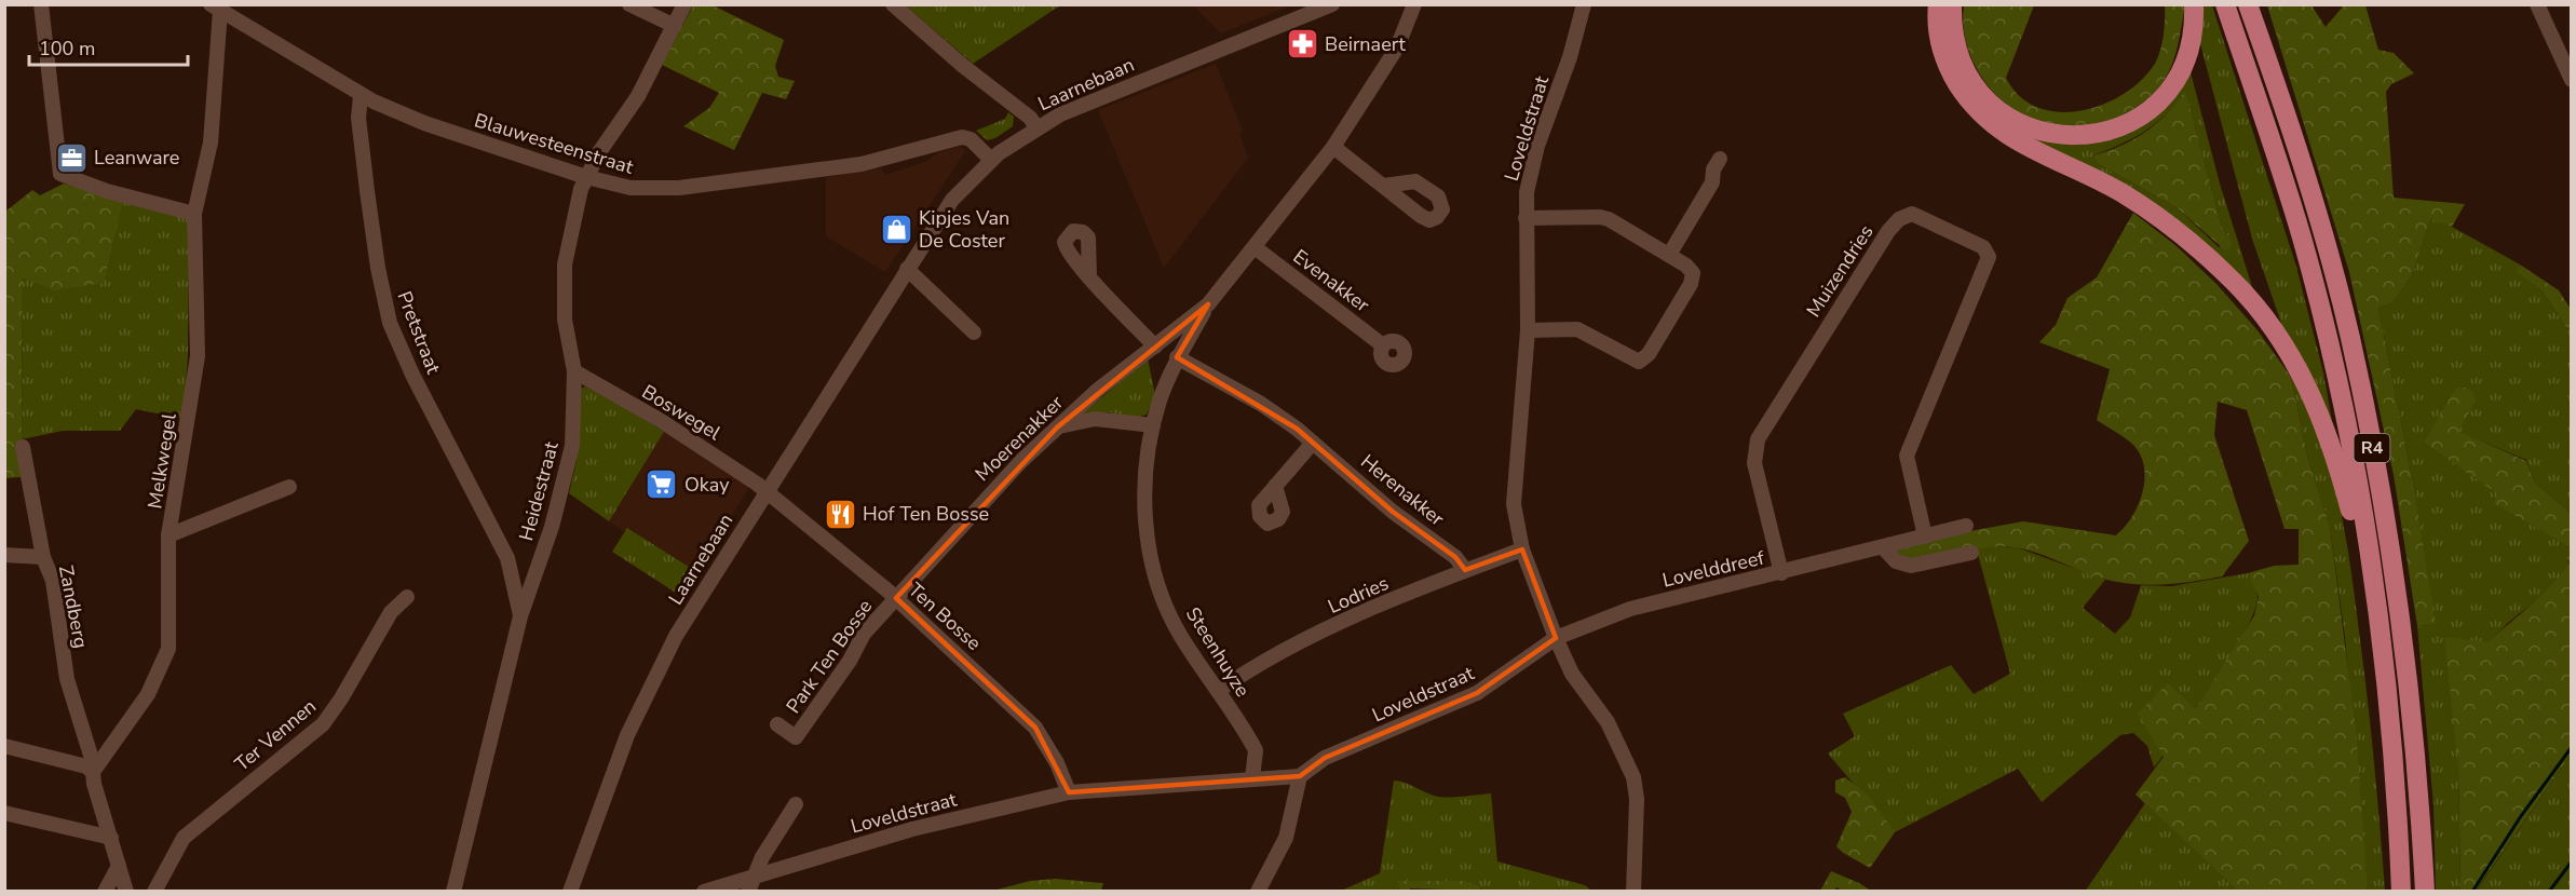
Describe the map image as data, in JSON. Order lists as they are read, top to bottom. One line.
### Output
{"streets":{"highway":["R4"],"street":["Laarnebaan","Loveldstraat","Blauwesteenstraat","Muizendries","Evenakker","Pretstraat","Boswegel","Moerenakker","Melkwegel","Herenakker","Heidestraat","Lovelddreef","Lodries","Zandberg","Ten Bosse","Steenhuyze","Park Ten Bosse","Ter Vennen"]},"crossings":[["Laarnebaan","Blauwesteenstraat"],["Laarnebaan","Boswegel"],["Laarnebaan","Ten Bosse"],["Loveldstraat","Lovelddreef"],["Loveldstraat","Lodries"],["Loveldstraat","Ten Bosse"],["Loveldstraat","Steenhuyze"],["Blauwesteenstraat","Pretstraat"],["Blauwesteenstraat","Melkwegel"],["Blauwesteenstraat","Heidestraat"],["Muizendries","Lovelddreef"],["Evenakker","Moerenakker"],["Pretstraat","Heidestraat"],["Boswegel","Heidestraat"],["Boswegel","Ten Bosse"],["Moerenakker","Ten Bosse"],["Moerenakker","Steenhuyze"],["Moerenakker","Park Ten Bosse"],["Melkwegel","Zandberg"],["Herenakker","Lodries"],["Herenakker","Steenhuyze"],["Lodries","Steenhuyze"],["Ten Bosse","Park Ten Bosse"]],"places":{"pharmacy":["Beirnaert"],"office":["Leanware"],"shop":["Kipjes Van De Coster"],"supermarket":["Okay"],"restaurant":["Hof Ten Bosse"]},"scale_bar":"100 m"}
